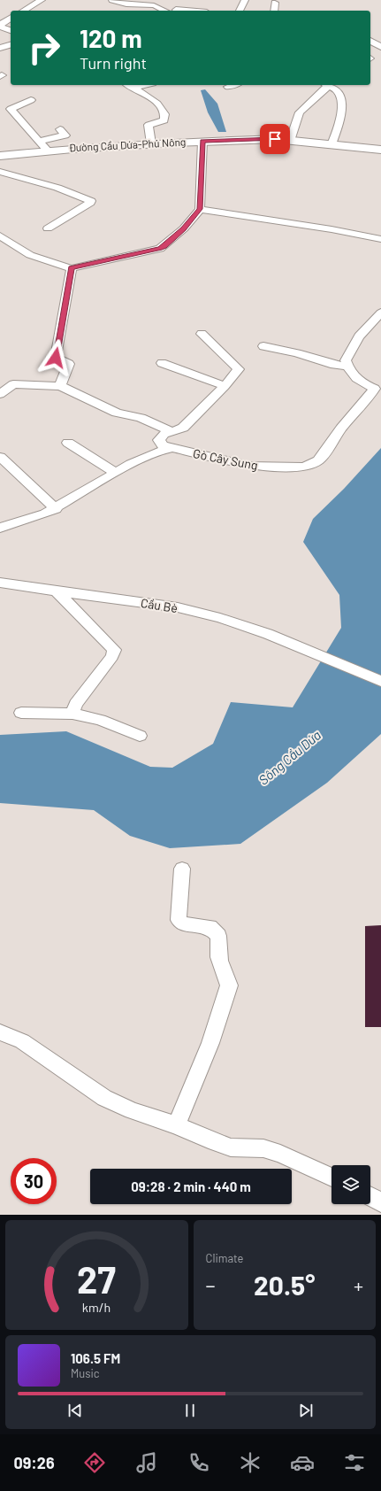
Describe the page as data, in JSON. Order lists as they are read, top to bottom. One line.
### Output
{"streets":{"street":["Đường Cầu Dứa-Phú Nông","Gò Cây Sung","Cầu Bè"]},"water":["Sông Cầu Dứa"],"page":{"turn":["120 m","Turn right"],"limit":"30","trip":"09:28 · 2 min · 440 m","tile":"Climate","heat":["−","20.5°","+"],"song":["106.5 FM","Music"],"tabs":"09:26","gauge":["27","km/h"]}}
